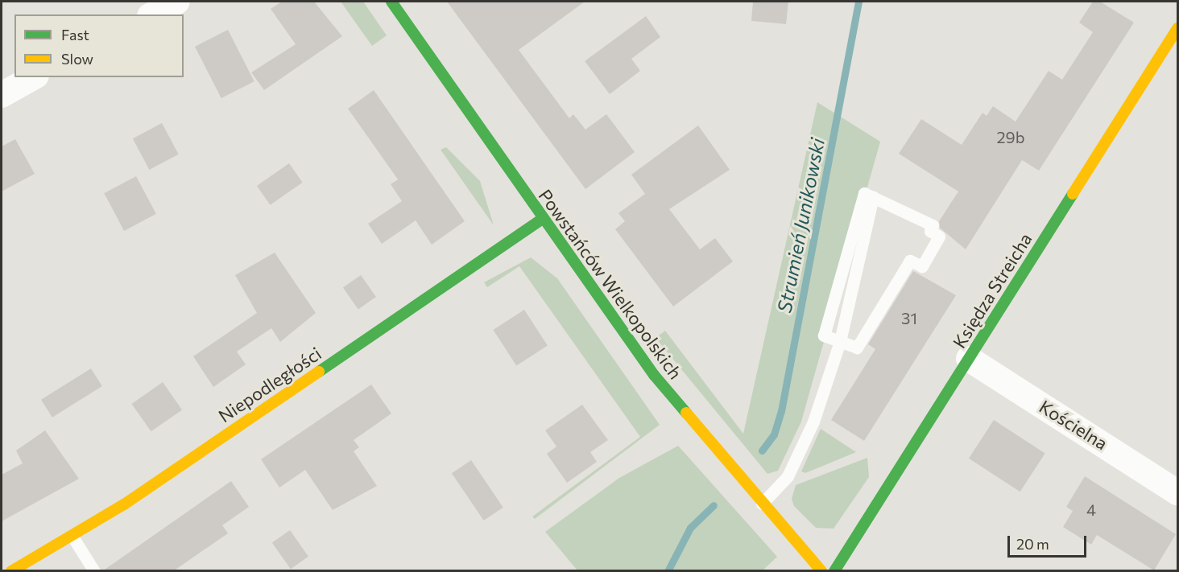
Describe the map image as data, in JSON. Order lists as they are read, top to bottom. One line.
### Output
{"streets":{"street":["Powstańców Wielkopolskich","Księdza Streicha","Niepodległości","Kościelna"]},"crossings":[["Powstańców Wielkopolskich","Niepodległości"],["Księdza Streicha","Kościelna"]],"water":["Strumień Junikowski"],"house_numbers":["29b","31","4"],"legend":["Fast","Slow"],"scale_bar":"20 m"}
